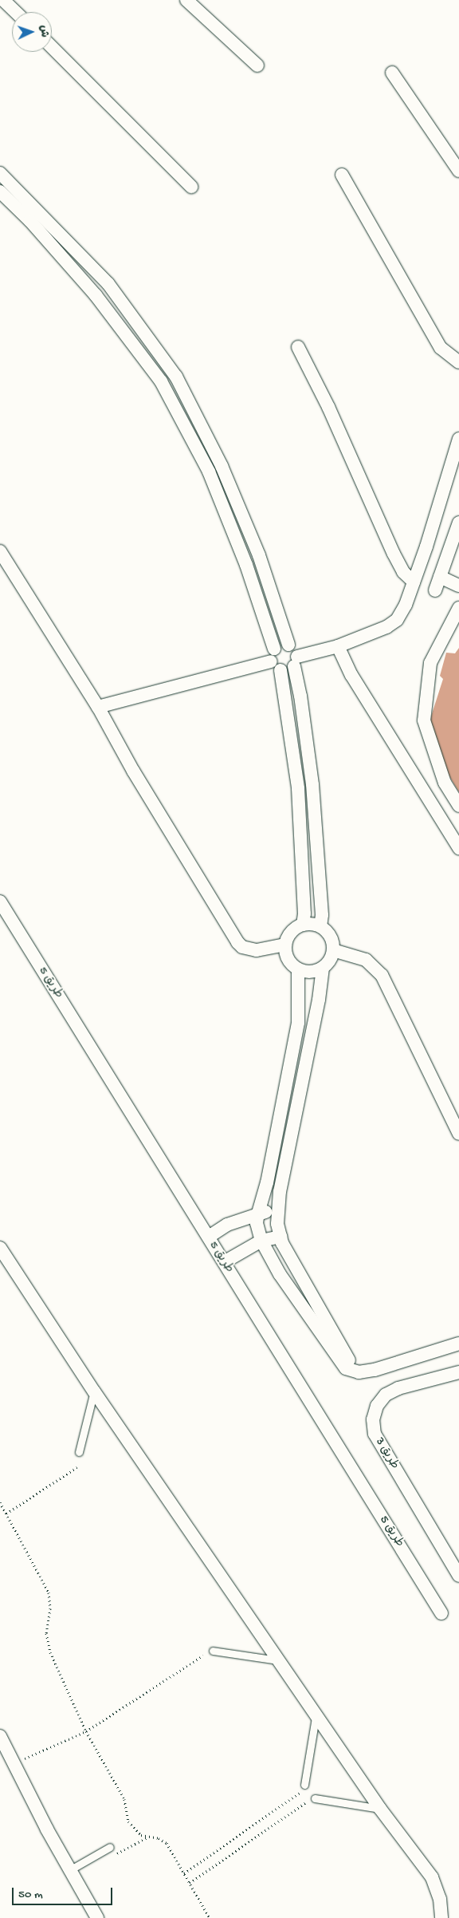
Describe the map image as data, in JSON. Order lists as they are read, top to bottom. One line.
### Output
{"streets":{"street":["طريق 5","طريق 3"]},"scale_bar":"50 m","north":"right"}
